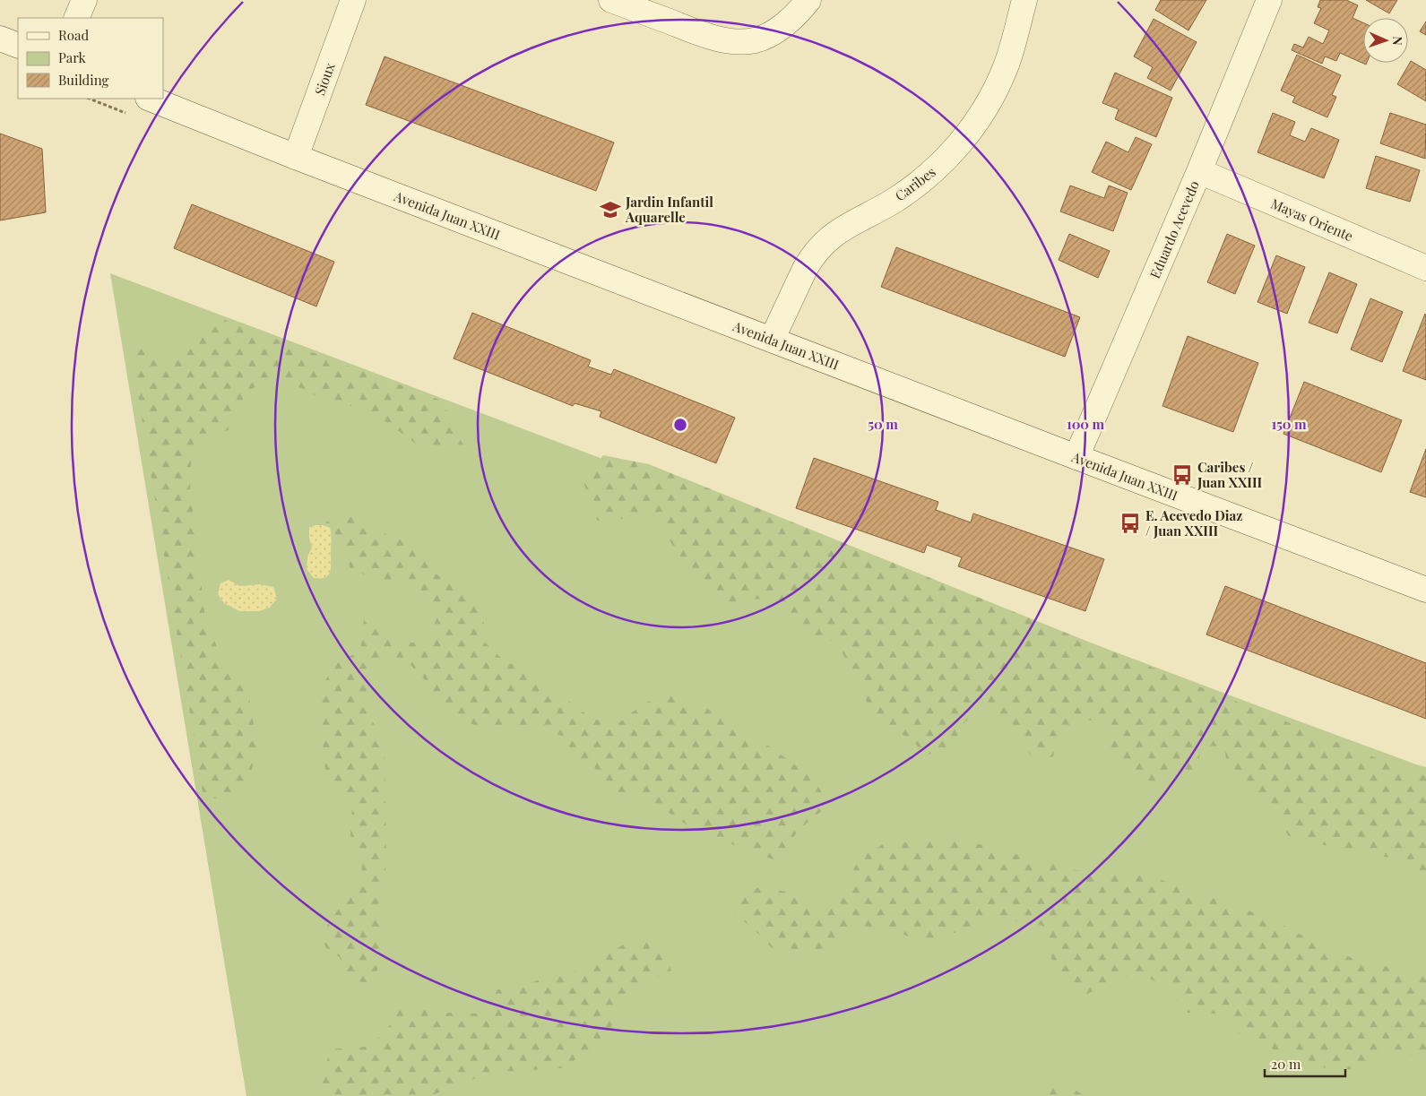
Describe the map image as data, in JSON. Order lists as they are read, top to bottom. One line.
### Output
{"streets":{"street":["Sioux","Caribes","Avenida Juan XXIII","Mayas Oriente","Eduardo Acevedo"]},"crossings":[["Sioux","Avenida Juan XXIII"],["Caribes","Avenida Juan XXIII"],["Avenida Juan XXIII","Eduardo Acevedo"],["Mayas Oriente","Eduardo Acevedo"]],"places":{"school or university":["Jardin Infantil Aquarelle"],"bus stop":["Caribes / Juan XXIII","E. Acevedo Diaz / Juan XXIII"]},"legend":["Road","Park","Building"],"scale_bar":"20 m","north":"right","rings":["50 m","100 m","150 m"]}
